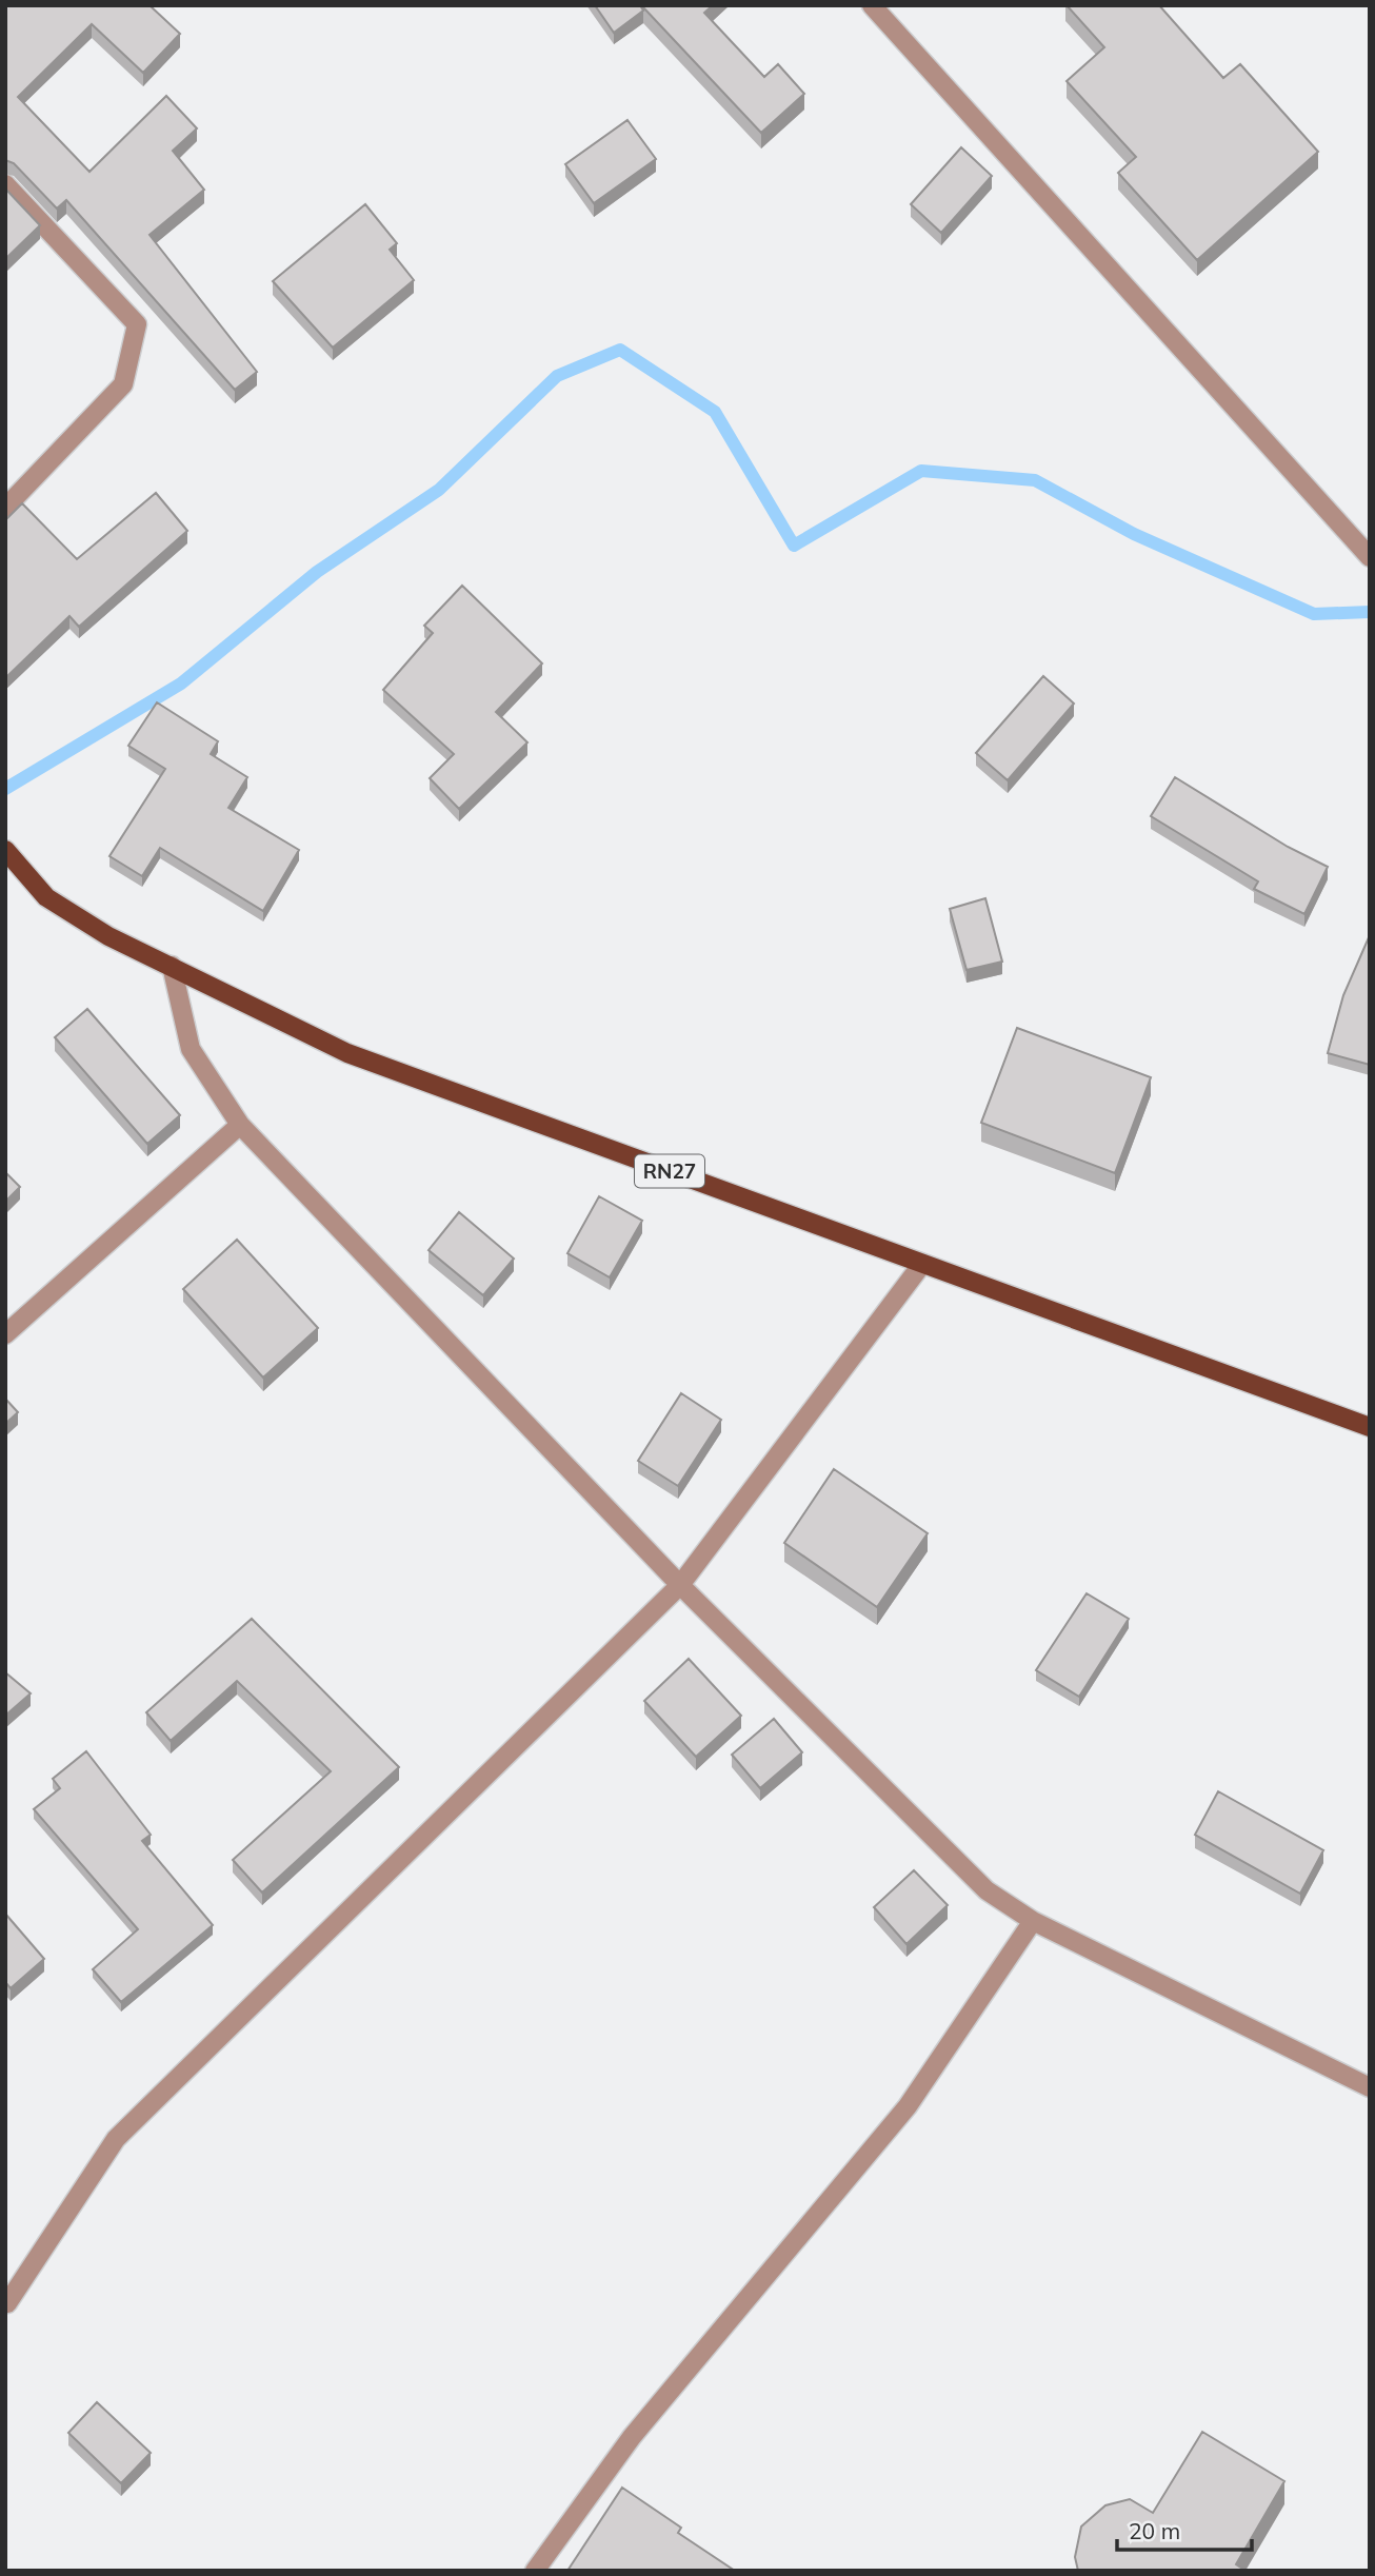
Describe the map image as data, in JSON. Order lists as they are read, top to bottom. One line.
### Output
{"streets":{"main road":["RN27"]},"scale_bar":"20 m"}
